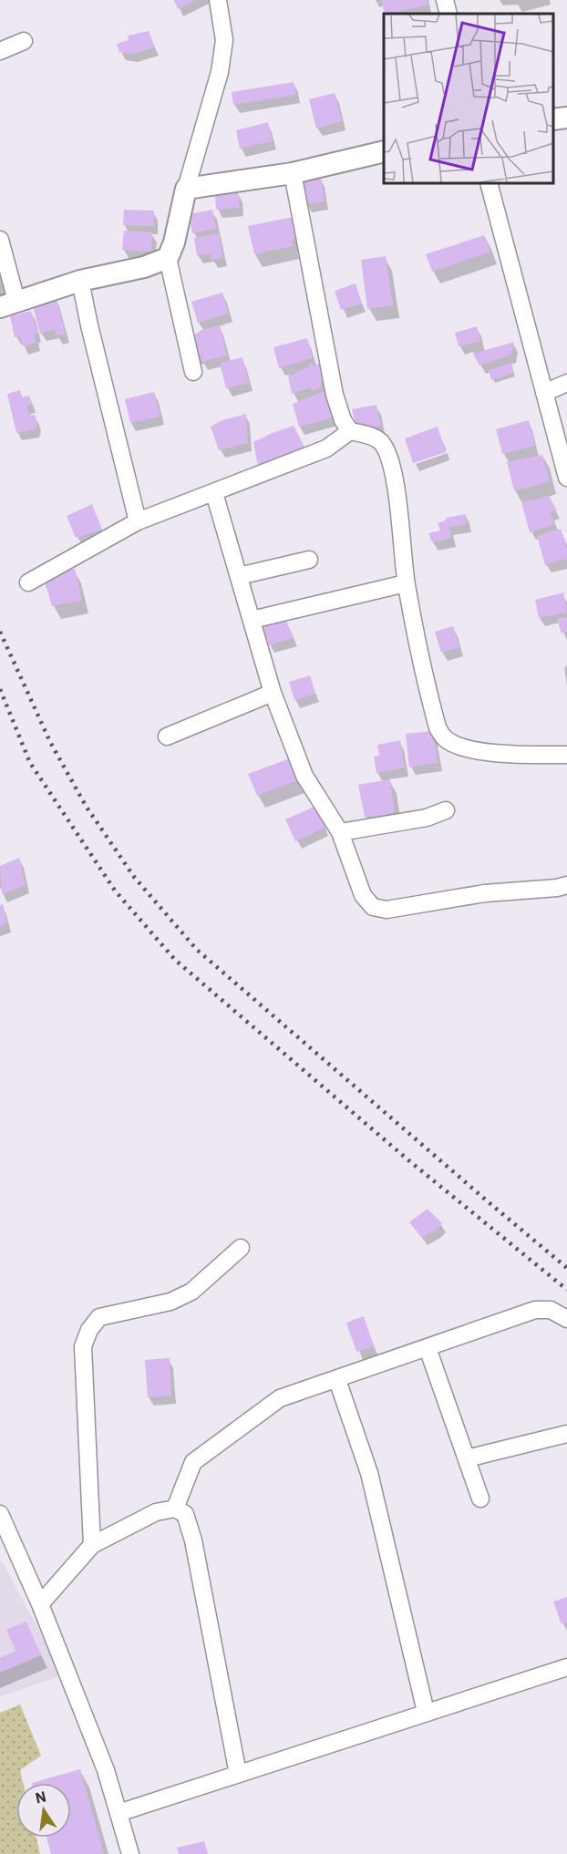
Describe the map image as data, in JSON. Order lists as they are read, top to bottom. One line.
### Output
{"north":"top"}
